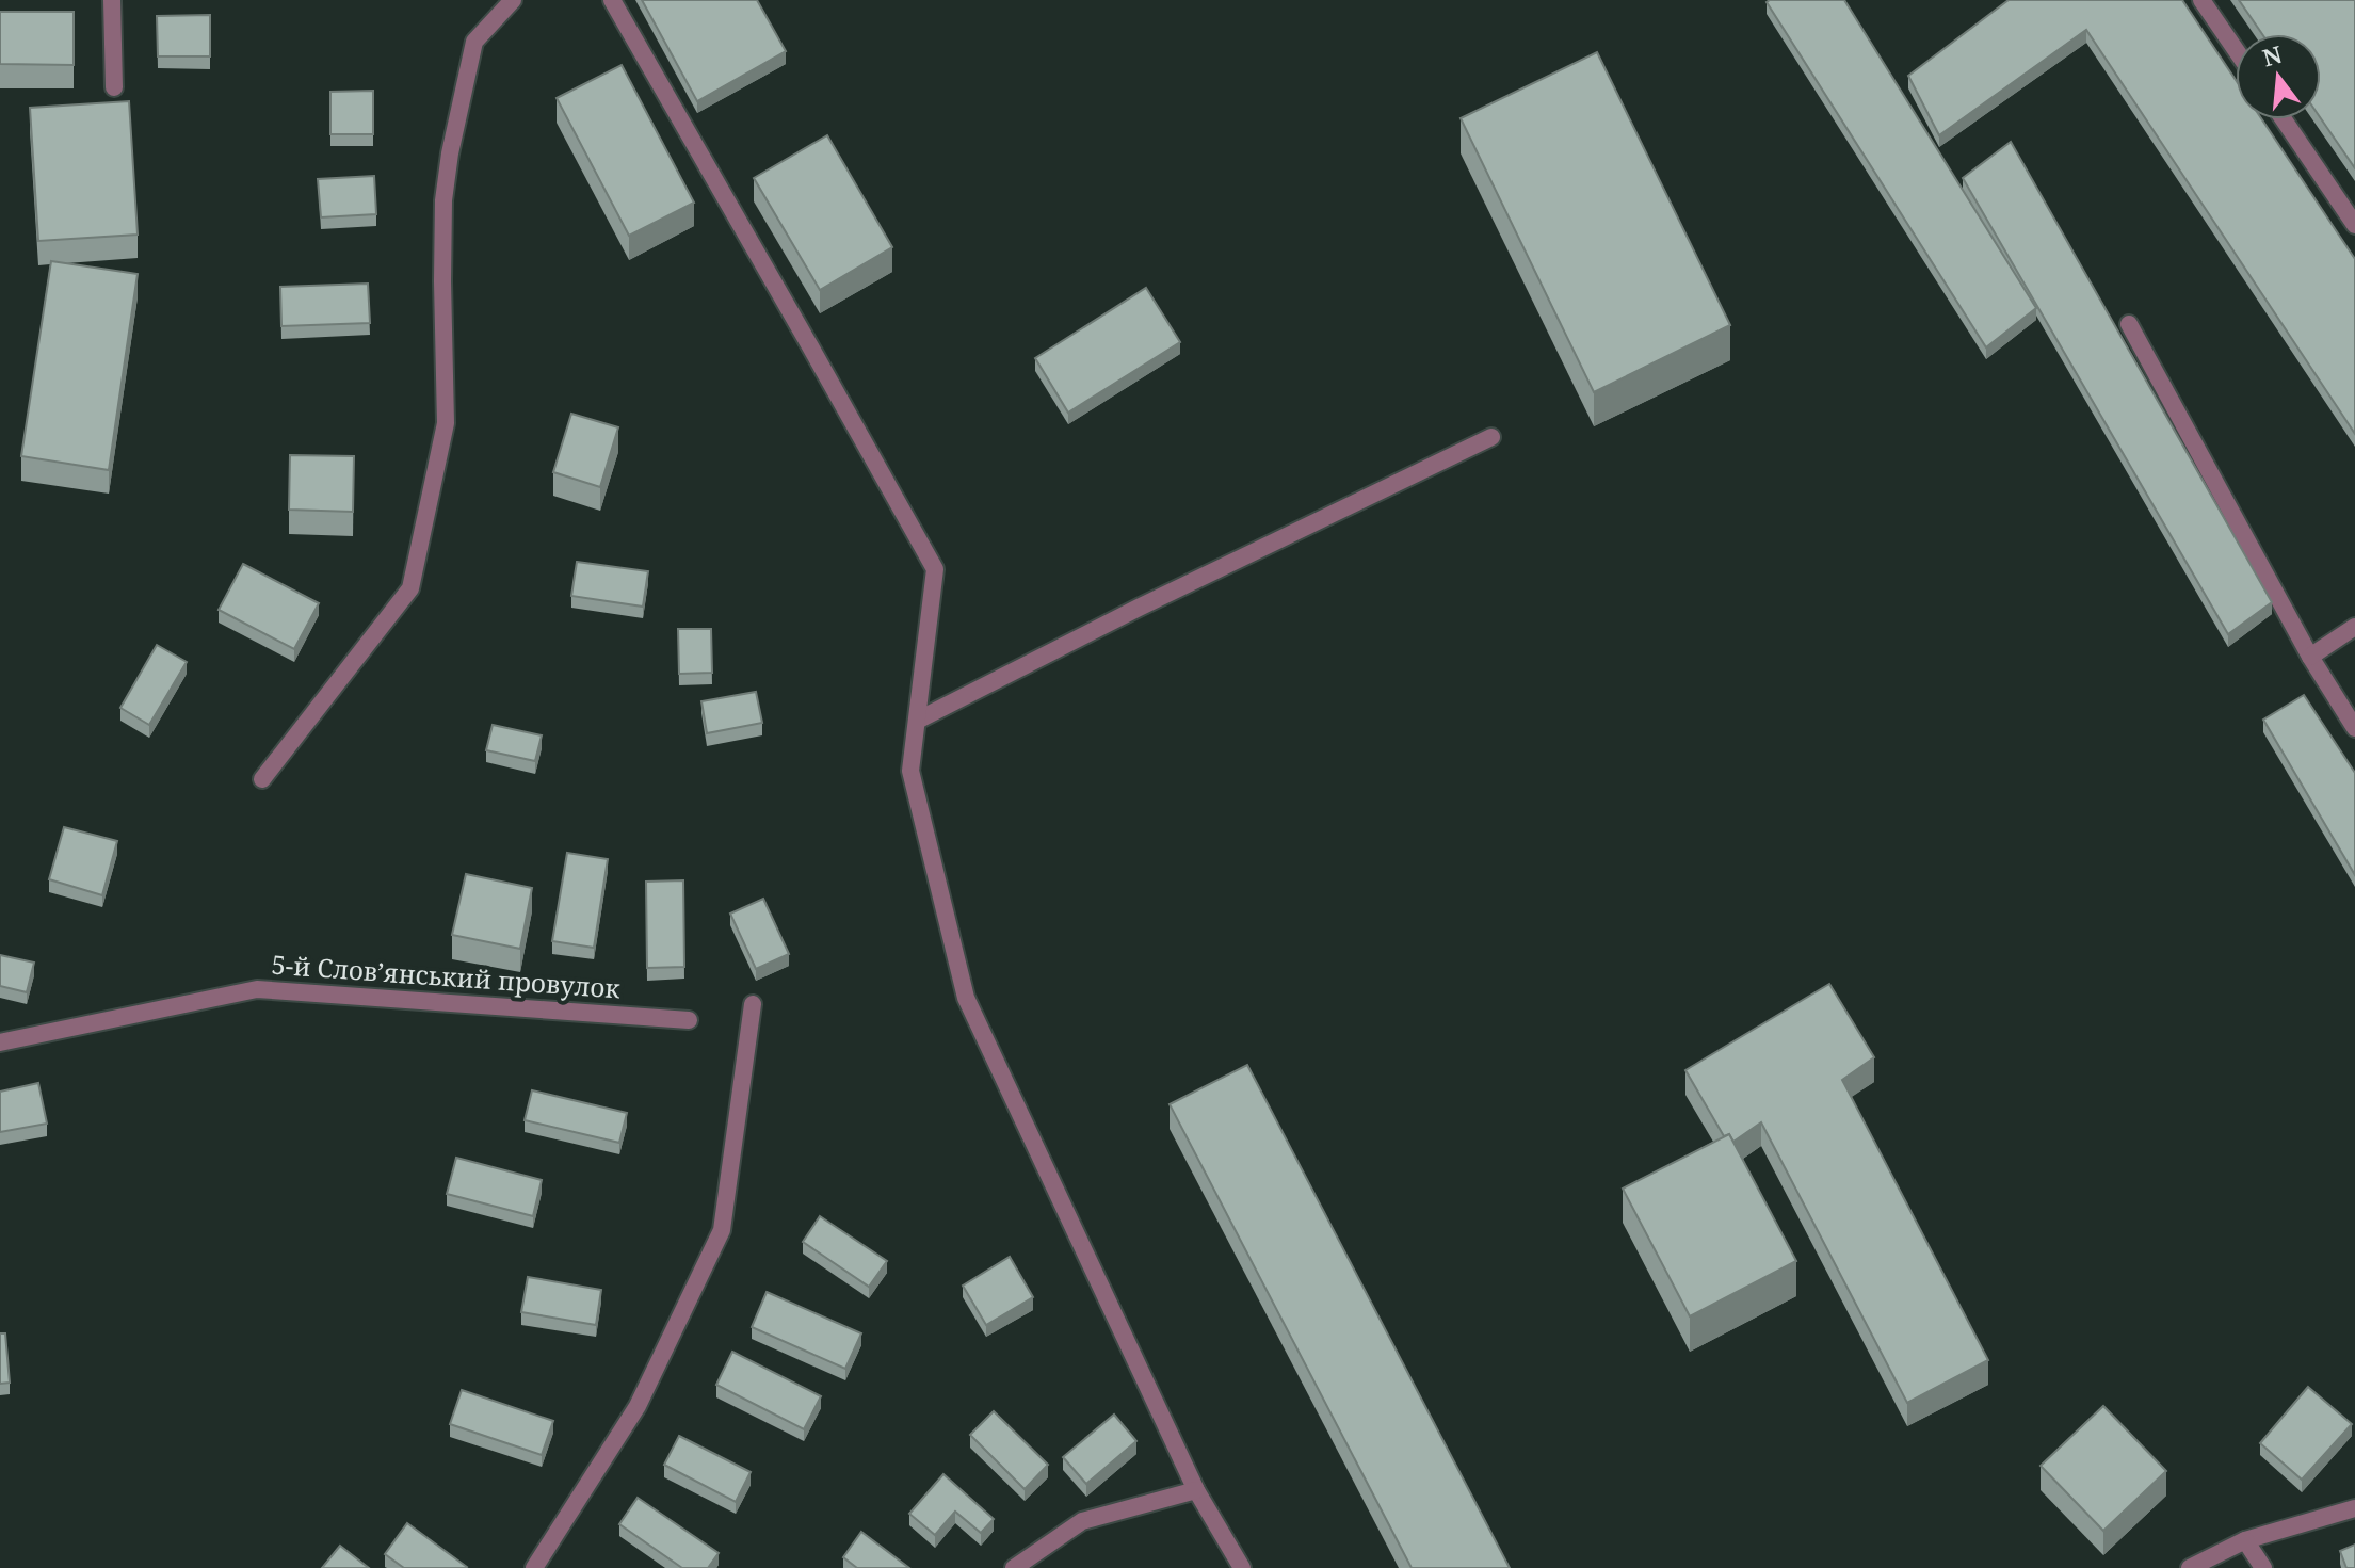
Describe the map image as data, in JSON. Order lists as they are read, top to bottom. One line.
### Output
{"streets":{"street":["5-й Слов’янський провулок"]},"north":"top"}
